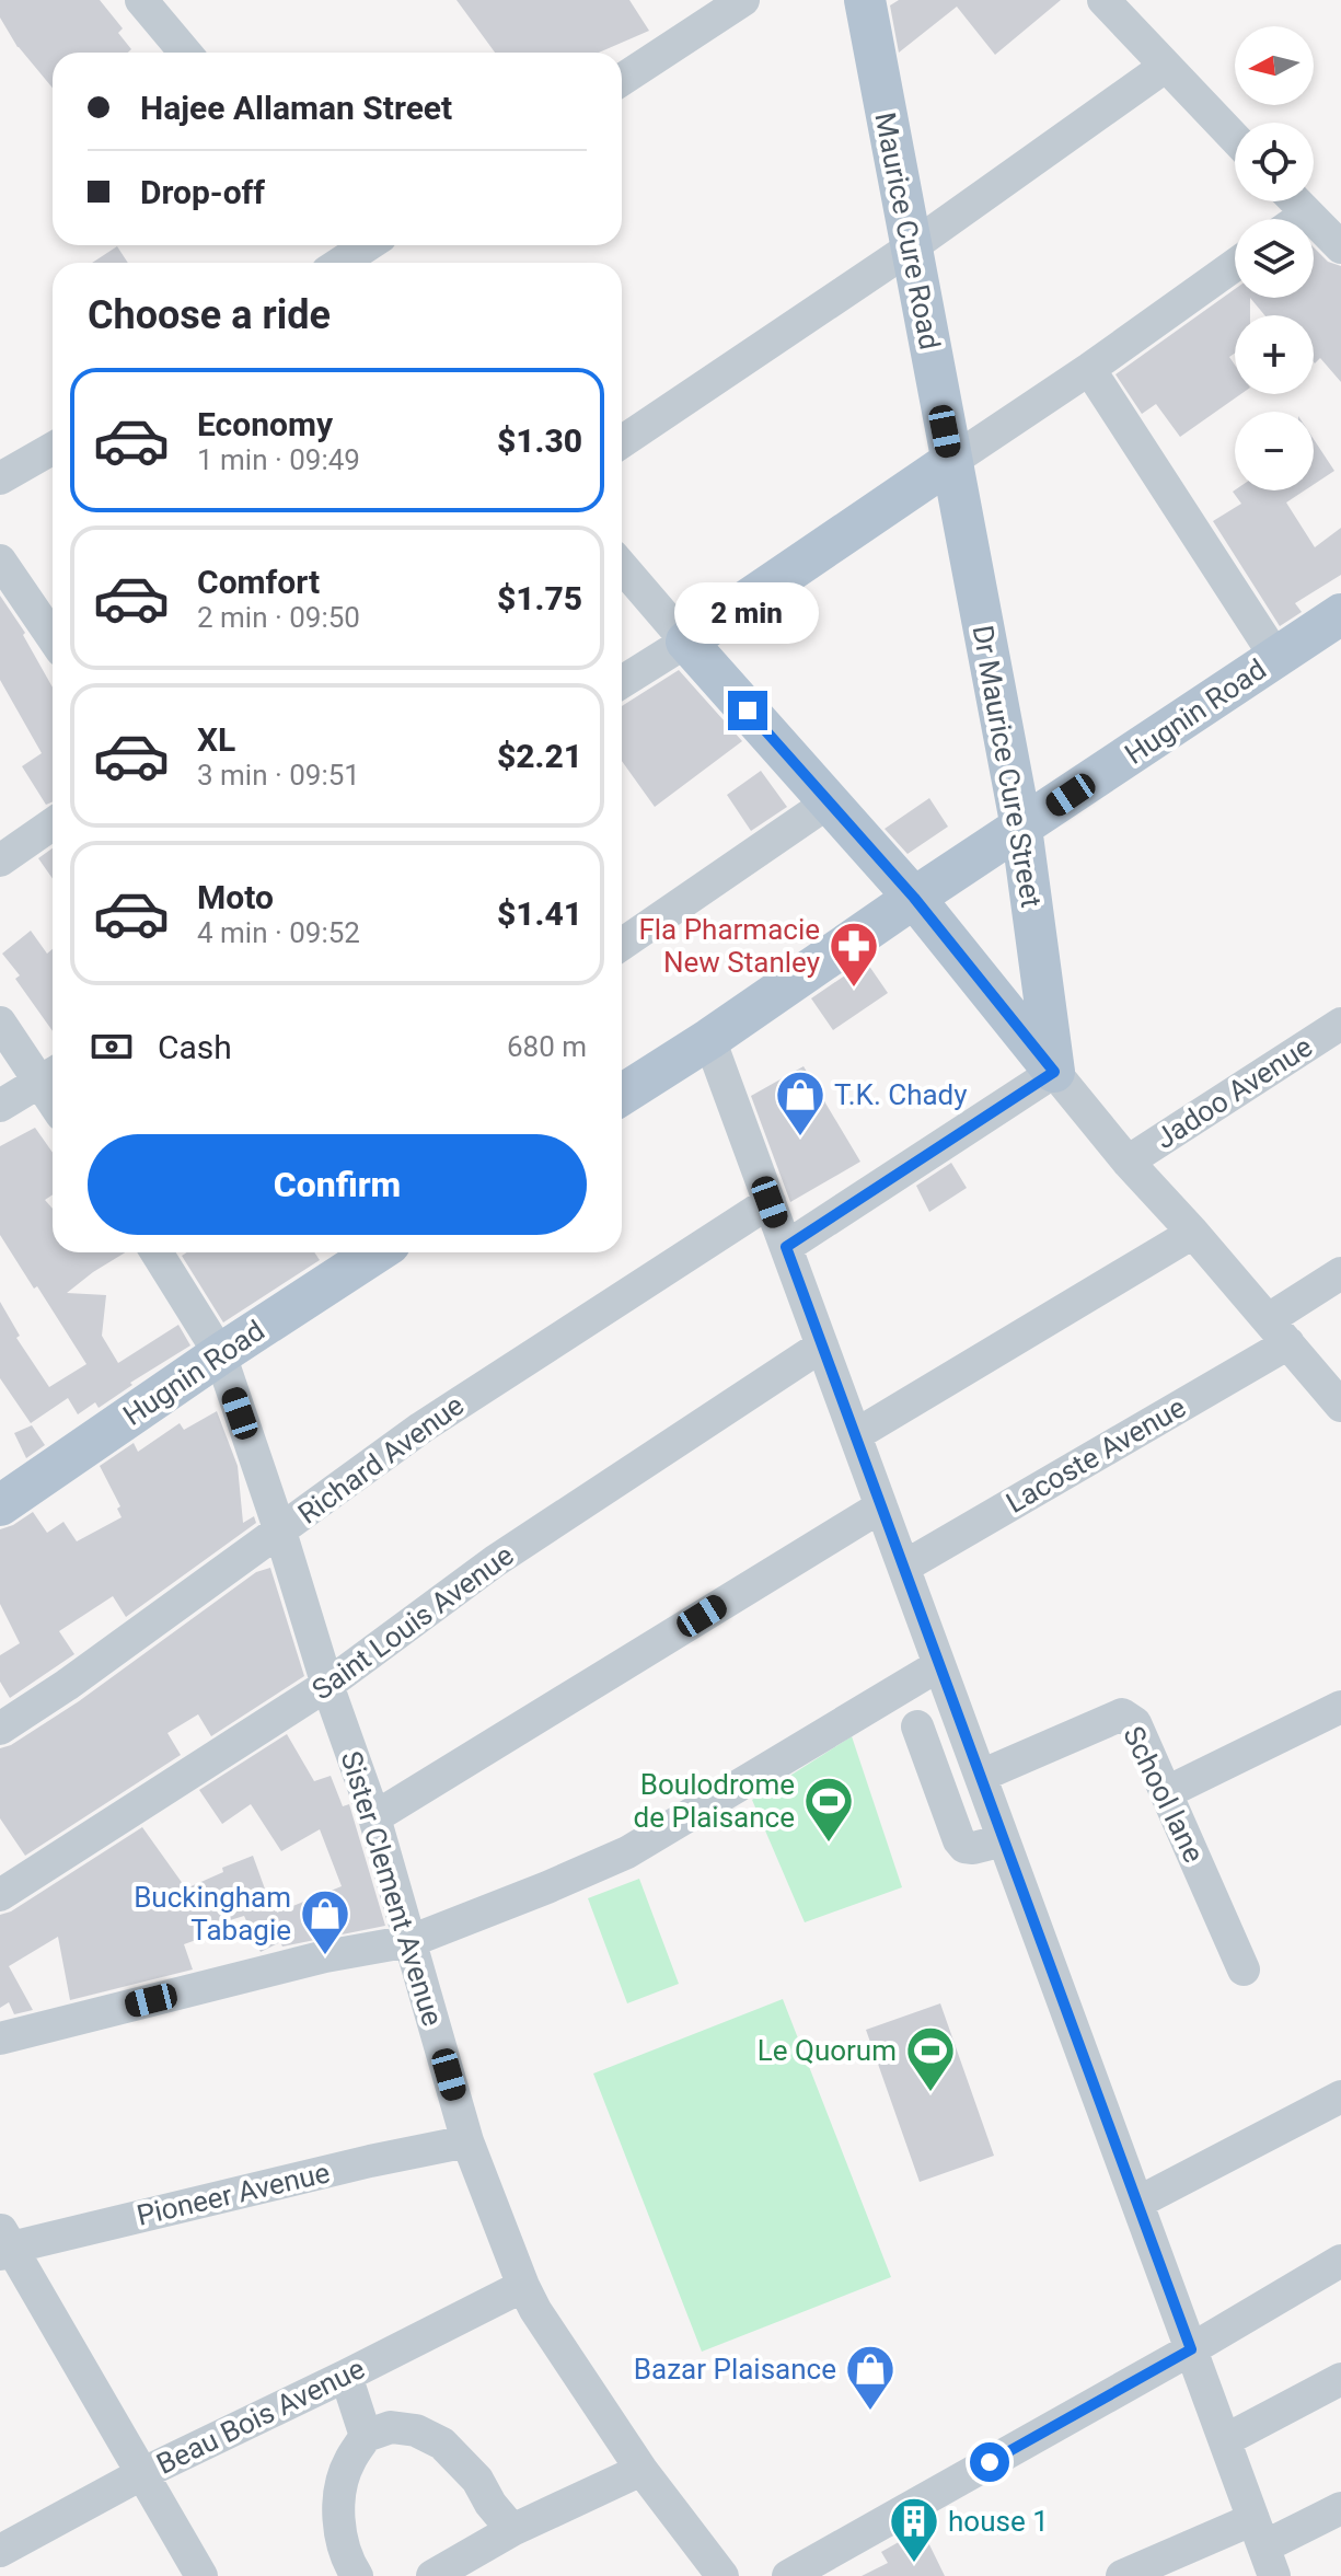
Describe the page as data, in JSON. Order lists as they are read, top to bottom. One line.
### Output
{"streets":{"main road":["Maurice Cure Road","Hugnin Road","Dr Maurice Cure Street"],"street":["Jadoo Avenue","Lacoste Avenue","Richard Avenue","Saint Louis Avenue","School lane","Sister Clement Avenue","Pioneer Avenue","Beau Bois Avenue"]},"crossings":[["Maurice Cure Road","Dr Maurice Cure Street"],["Hugnin Road","Dr Maurice Cure Street"],["Hugnin Road","Sister Clement Avenue"],["Richard Avenue","Sister Clement Avenue"],["Saint Louis Avenue","Sister Clement Avenue"],["Sister Clement Avenue","Pioneer Avenue"],["Sister Clement Avenue","Beau Bois Avenue"]],"places":{"pharmacy":["Fla Pharmacie New Stanley"],"shop":["T.K. Chady","Buckingham Tabagie","Bazar Plaisance"],"sports":["Boulodrome de Plaisance","Le Quorum"],"building":["house 1"]},"north":"left","page":{"map_buttons":["+","−"],"banner":["Hajee Allaman Street","Drop-off"],"heading":"Choose a ride","list":[{"name":"Economy","note":"1 min · 09:49","value":"$1.30"},{"name":"Comfort","note":"2 min · 09:50","value":"$1.75"},{"name":"XL","note":"3 min · 09:51","value":"$2.21"},{"name":"Moto","note":"4 min · 09:52","value":"$1.41"}],"bubble":"2 min","pay":["Cash","680 m"],"buttons":"Confirm"}}
